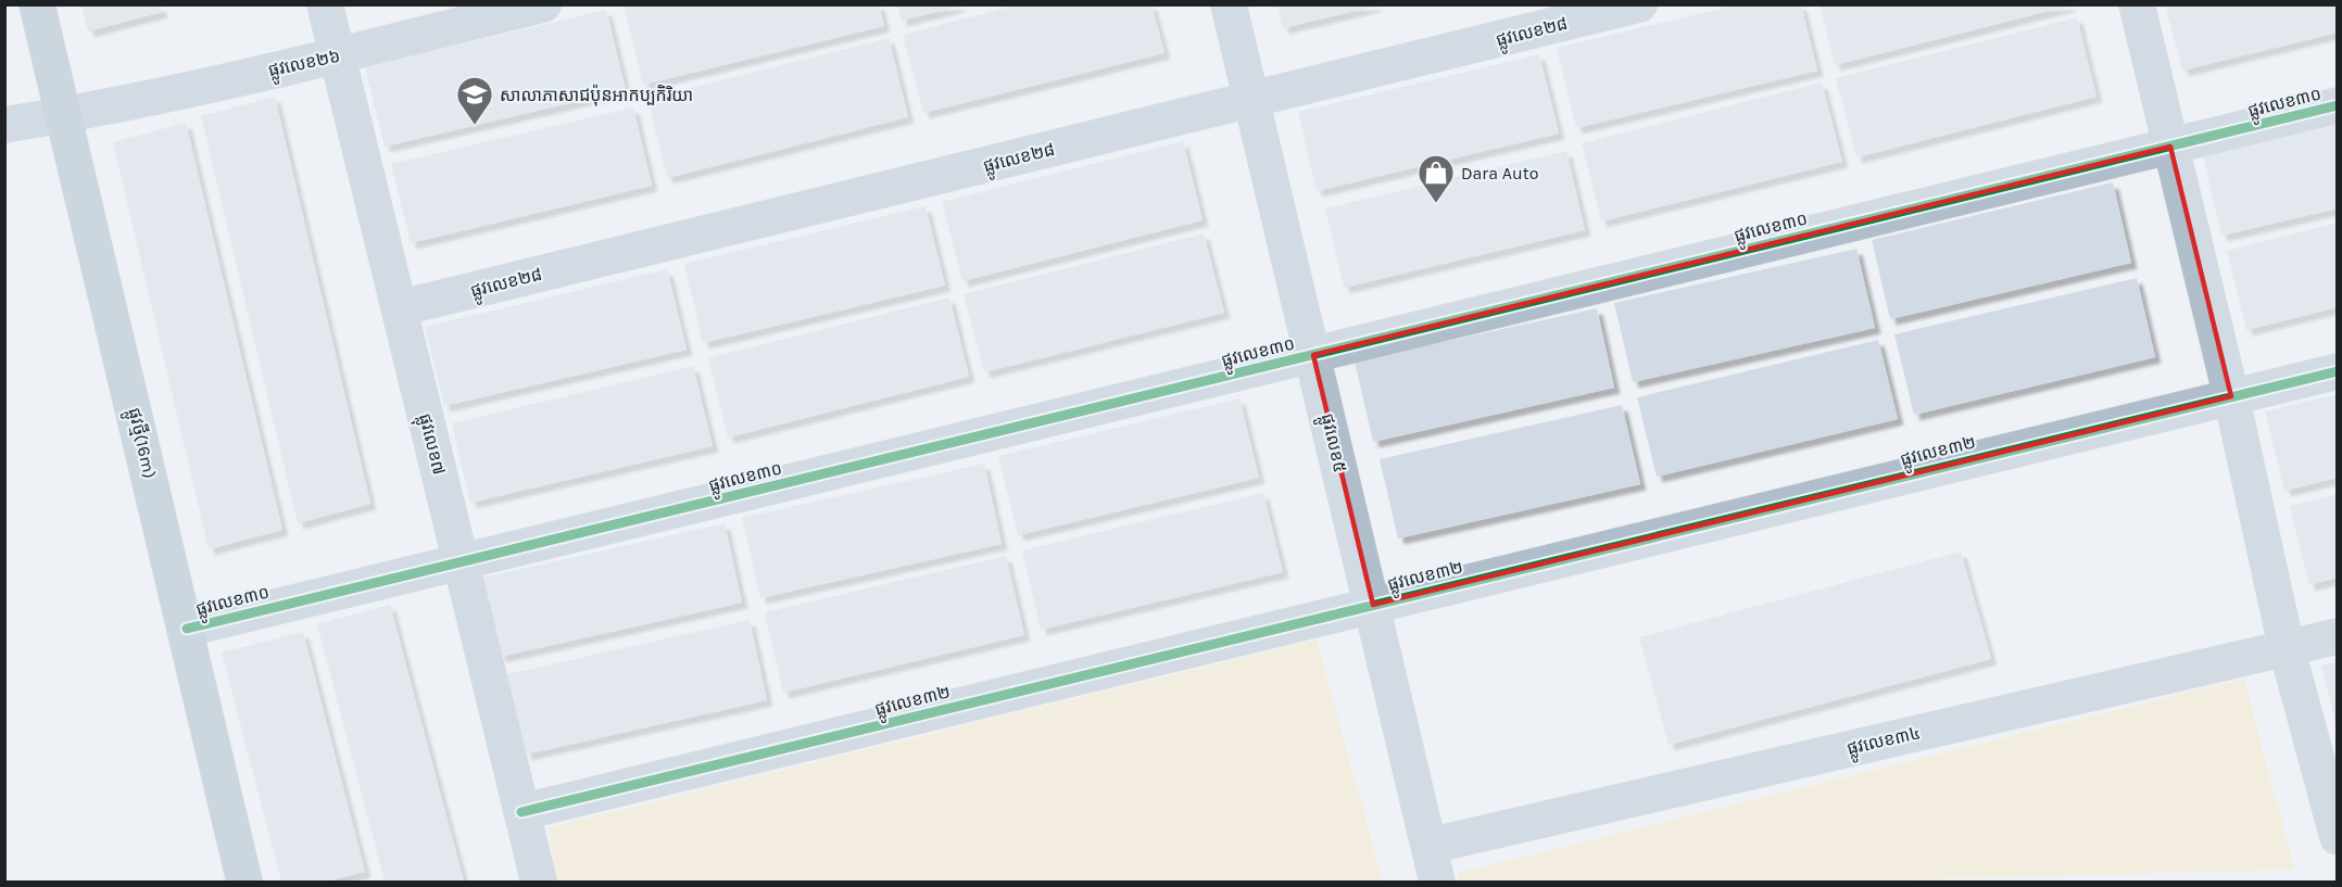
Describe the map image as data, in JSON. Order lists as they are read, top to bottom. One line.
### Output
{"streets":{"street":["ផ្លូវលេខ២៨","ផ្លូវលេខ២៦","ផ្លូវលេខ៣០","ផ្លូវថ្មី(16m)","ផ្លូវលេខ៥","ផ្លុវលេខ៧","ផ្លូវលេខ៣២","ផ្លូវលេខ៣៤"]},"crossings":[["ផ្លូវលេខ២៨","ផ្លូវលេខ៥"],["ផ្លូវលេខ២៨","ផ្លុវលេខ៧"],["ផ្លូវលេខ២៦","ផ្លូវថ្មី(16m)"],["ផ្លូវលេខ២៦","ផ្លុវលេខ៧"],["ផ្លូវលេខ៣០","ផ្លូវថ្មី(16m)"],["ផ្លូវលេខ៣០","ផ្លូវលេខ៥"],["ផ្លូវលេខ៣០","ផ្លុវលេខ៧"],["ផ្លូវលេខ៥","ផ្លូវលេខ៣២"],["ផ្លូវលេខ៥","ផ្លូវលេខ៣៤"],["ផ្លុវលេខ៧","ផ្លូវលេខ៣២"]],"places":{"school or university":["សាលាភាសាជប៉ុនអាកប្បកិរិយា"],"shop":["Dara Auto"]}}
